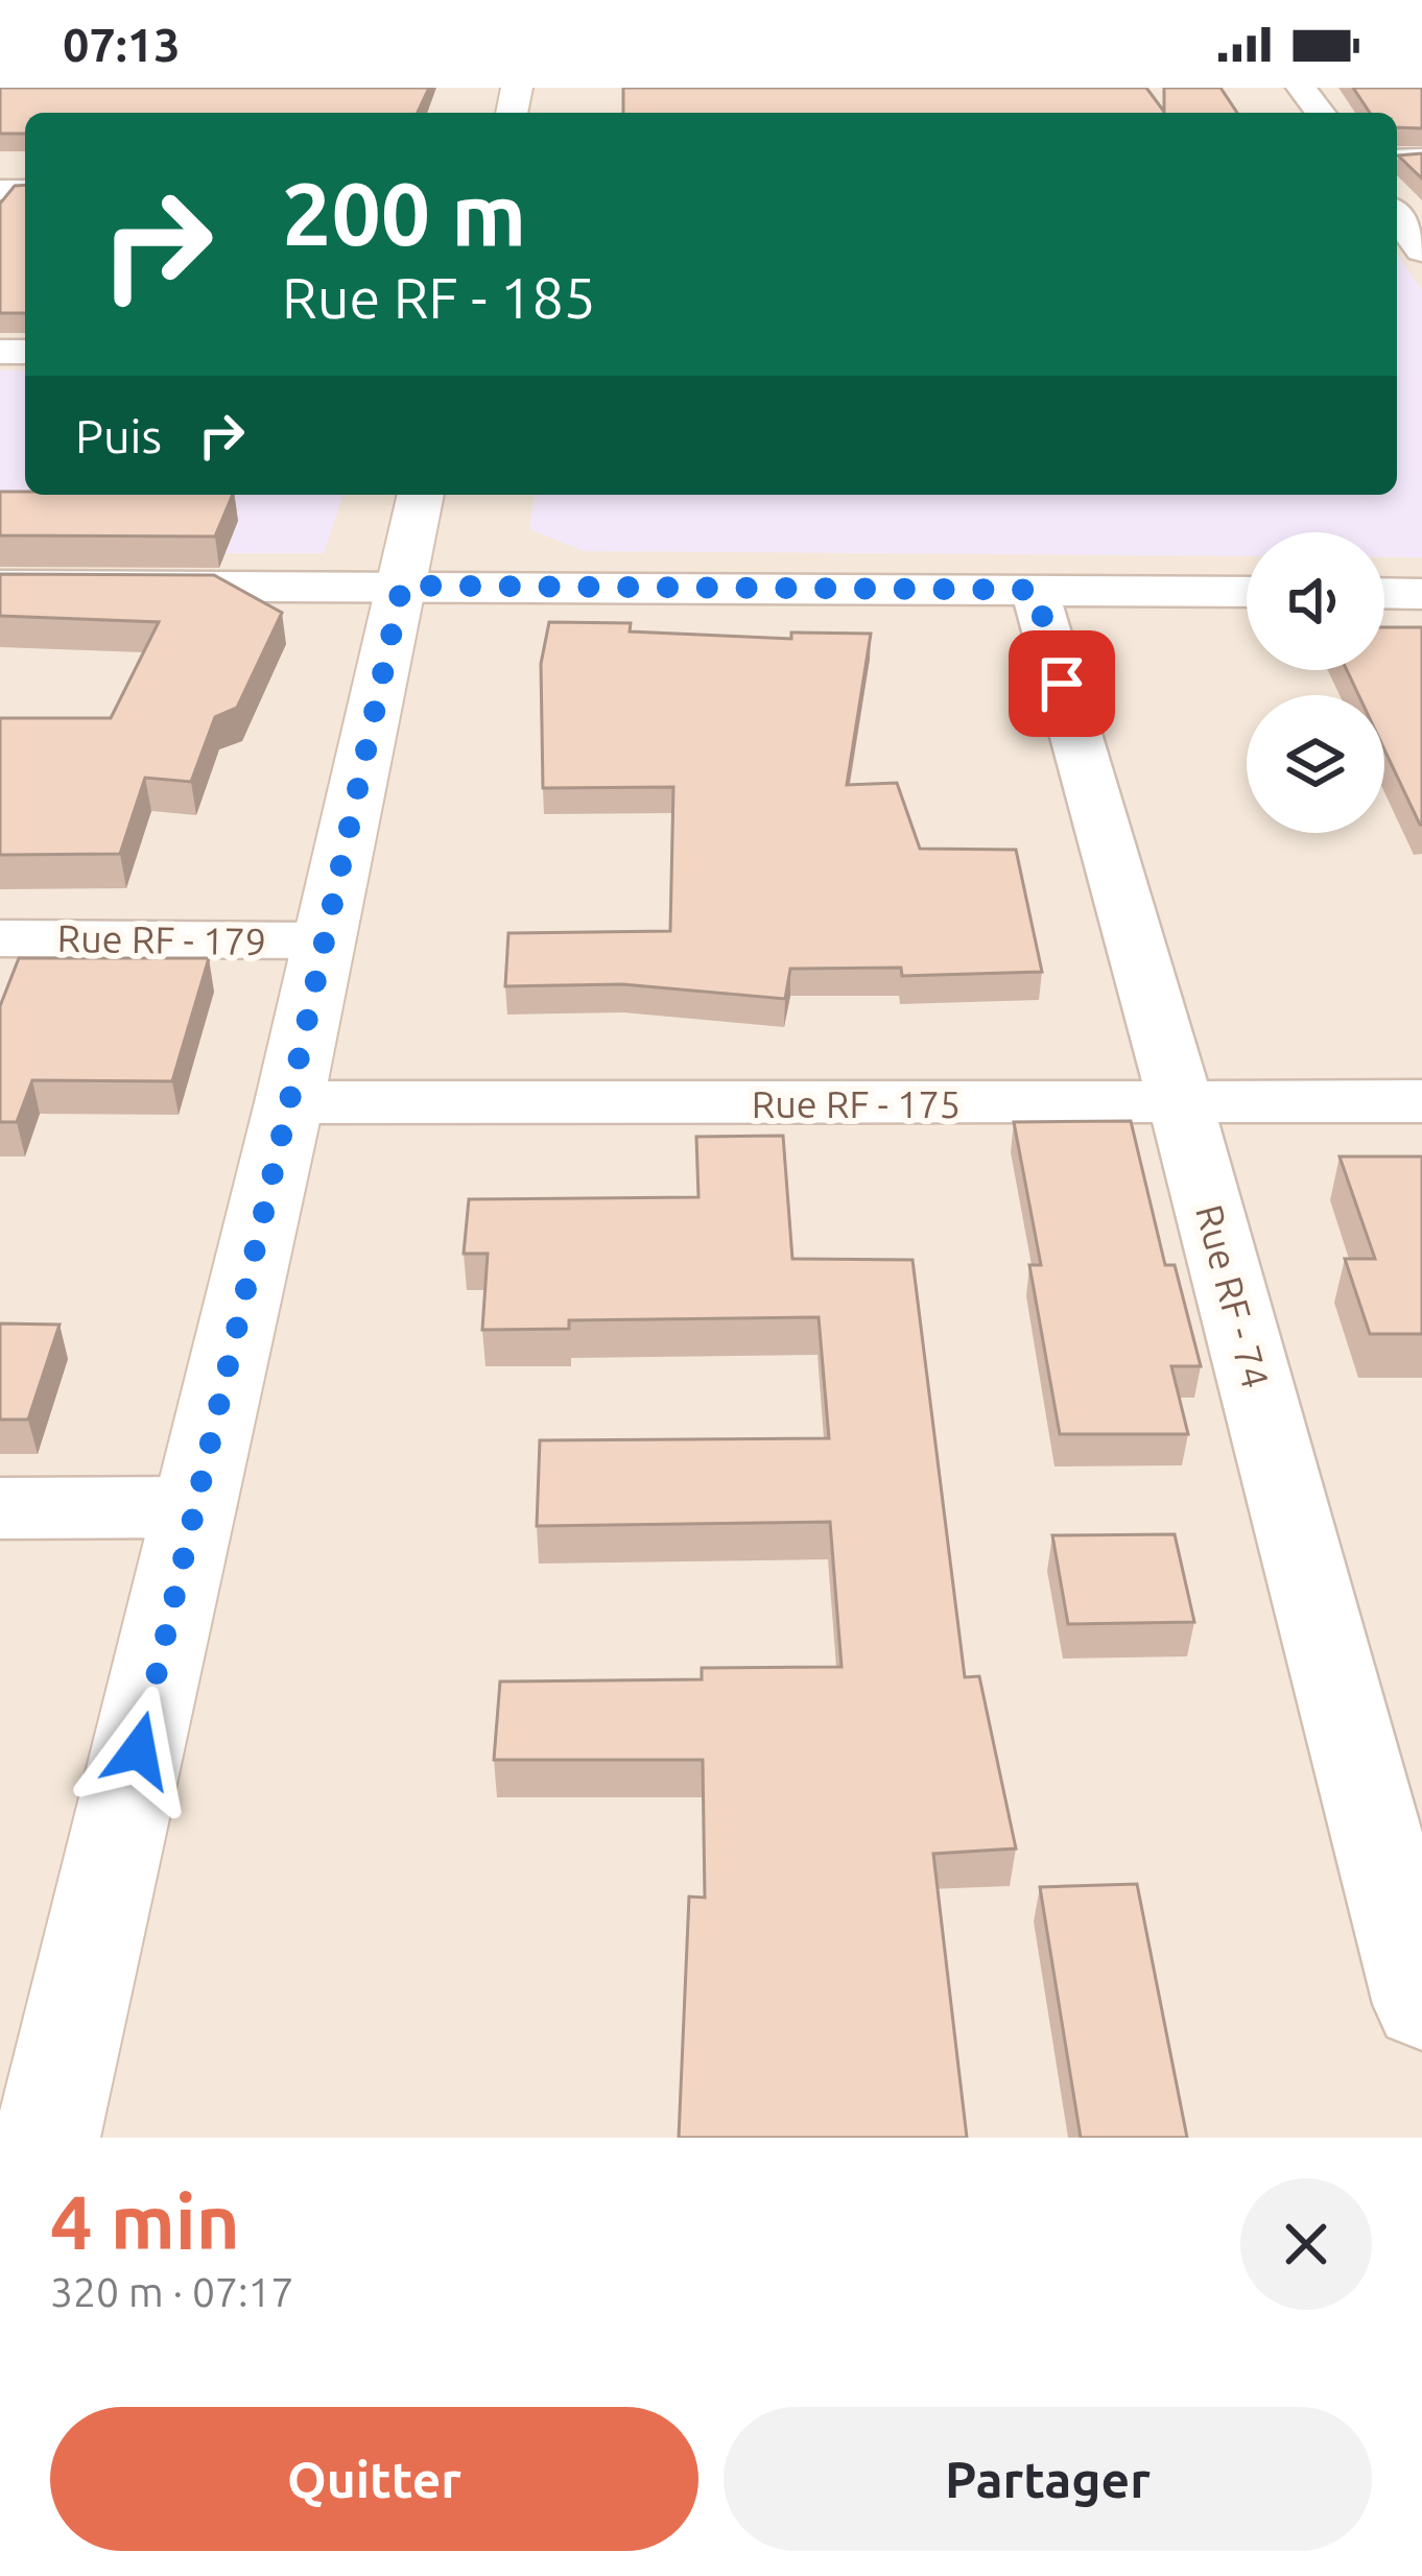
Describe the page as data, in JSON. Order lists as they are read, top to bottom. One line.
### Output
{"streets":{"street":["Rue RF - 179","Rue RF - 175","Rue RF - 74"]},"crossings":[["Rue RF - 175","Rue RF - 74"]],"page":{"status":"07:13","turn":["200 m","Rue RF - 185"],"then":"Puis","heading":["4 min","320 m · 07:17"],"buttons":["Quitter","Partager"]}}
